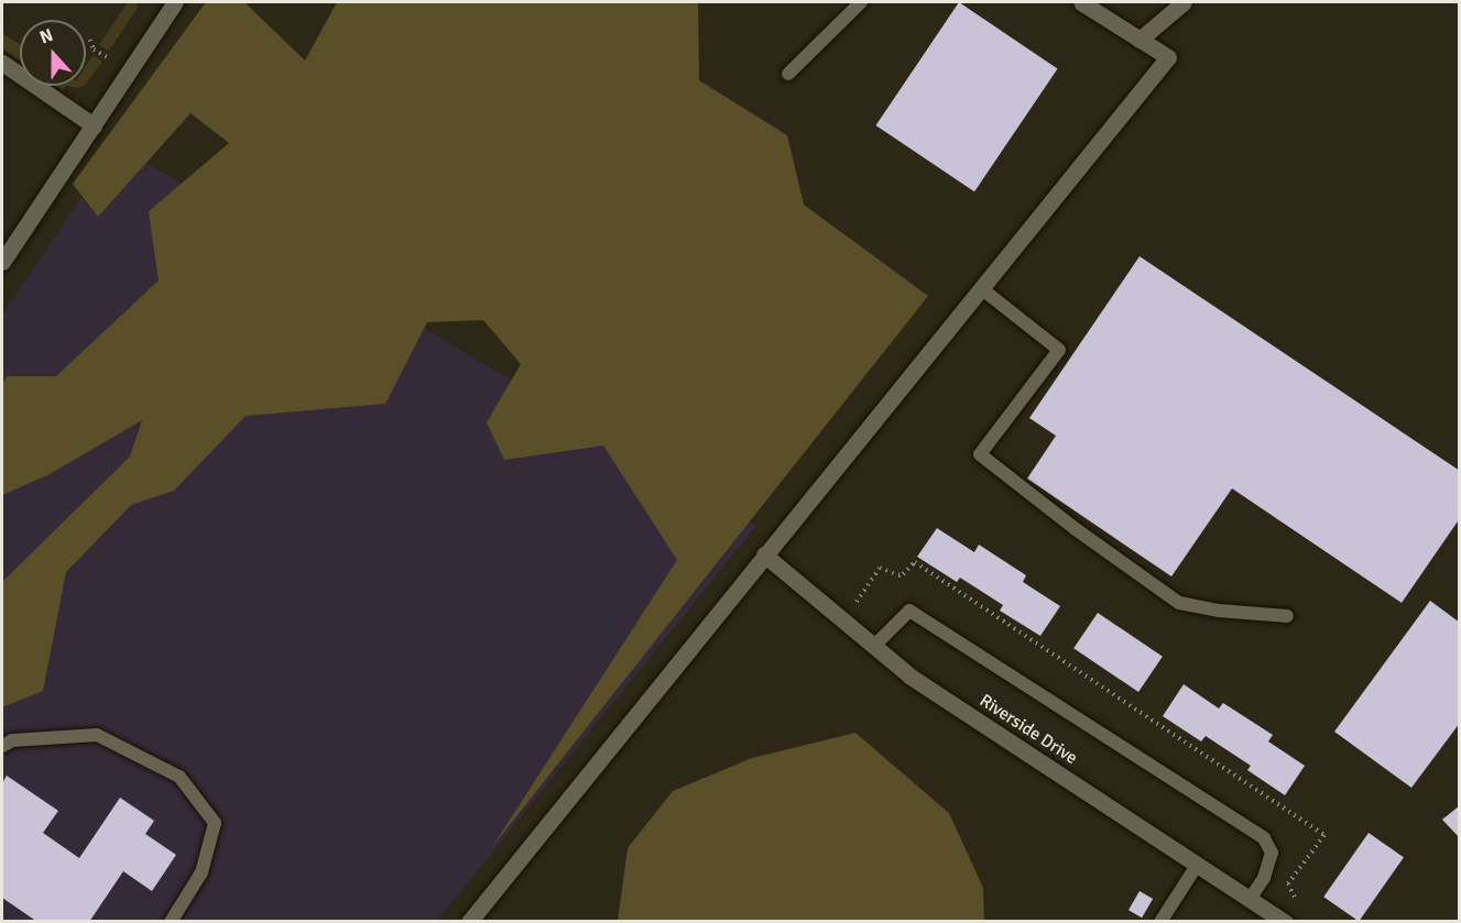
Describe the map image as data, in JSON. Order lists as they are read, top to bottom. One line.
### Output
{"streets":{"street":["Riverside Drive"]},"north":"top"}
